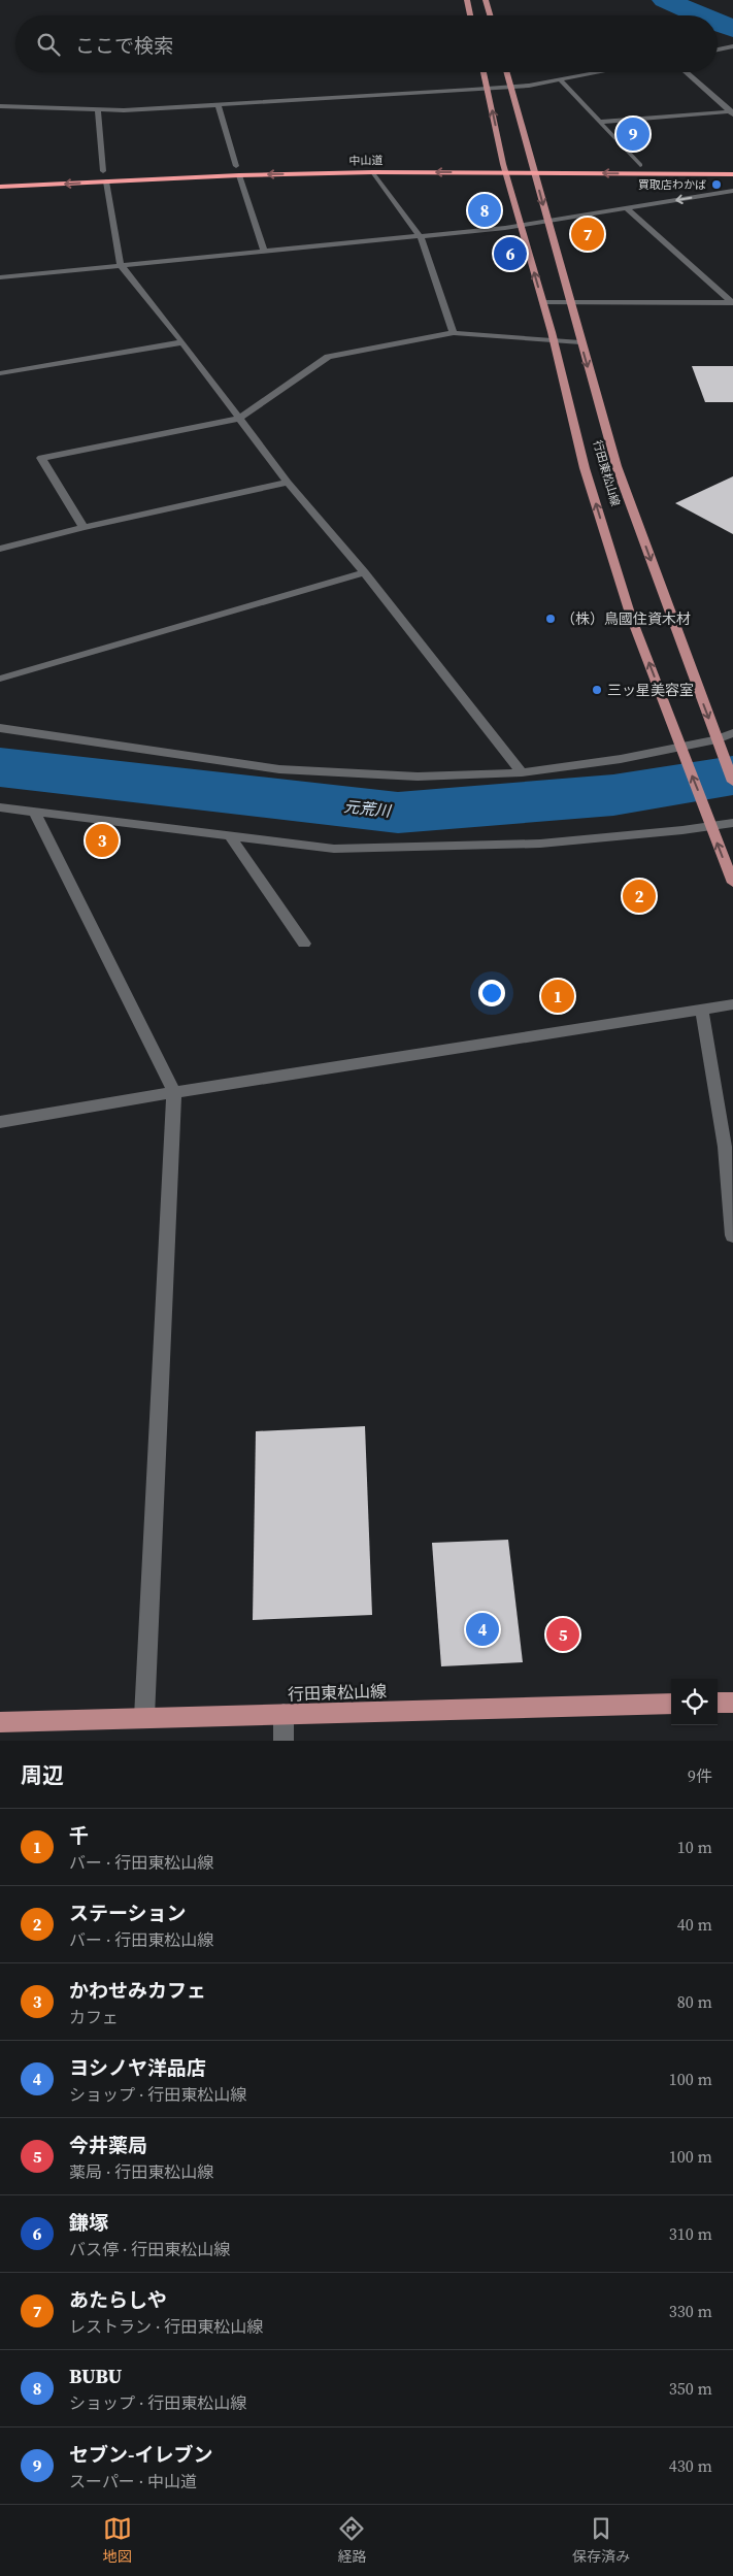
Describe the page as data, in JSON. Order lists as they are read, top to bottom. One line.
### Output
{"streets":{"highway":["中山道"],"main road":["行田東松山線"]},"crossings":[["中山道","行田東松山線"]],"water":["元荒川"],"places":["買取店わかば","（株）鳥國住資木材","三ッ星美容室"],"page":{"search":"ここで検索","pins":["9","8","7","6","3","2","1","4","5"],"heading":["周辺","9件"],"list":[{"mark":"1","name":"千","note":"バー · 行田東松山線","value":"10 m"},{"mark":"2","name":"ステーション","note":"バー · 行田東松山線","value":"40 m"},{"mark":"3","name":"かわせみカフェ","note":"カフェ","value":"80 m"},{"mark":"4","name":"ヨシノヤ洋品店","note":"ショップ · 行田東松山線","value":"100 m"},{"mark":"5","name":"今井薬局","note":"薬局 · 行田東松山線","value":"100 m"},{"mark":"6","name":"鎌塚","note":"バス停 · 行田東松山線","value":"310 m"},{"mark":"7","name":"あたらしや","note":"レストラン · 行田東松山線","value":"330 m"},{"mark":"8","name":"BUBU","note":"ショップ · 行田東松山線","value":"350 m"},{"mark":"9","name":"セブン-イレブン","note":"スーパー · 中山道","value":"430 m"}],"nav":["地図","経路","保存済み"]}}
